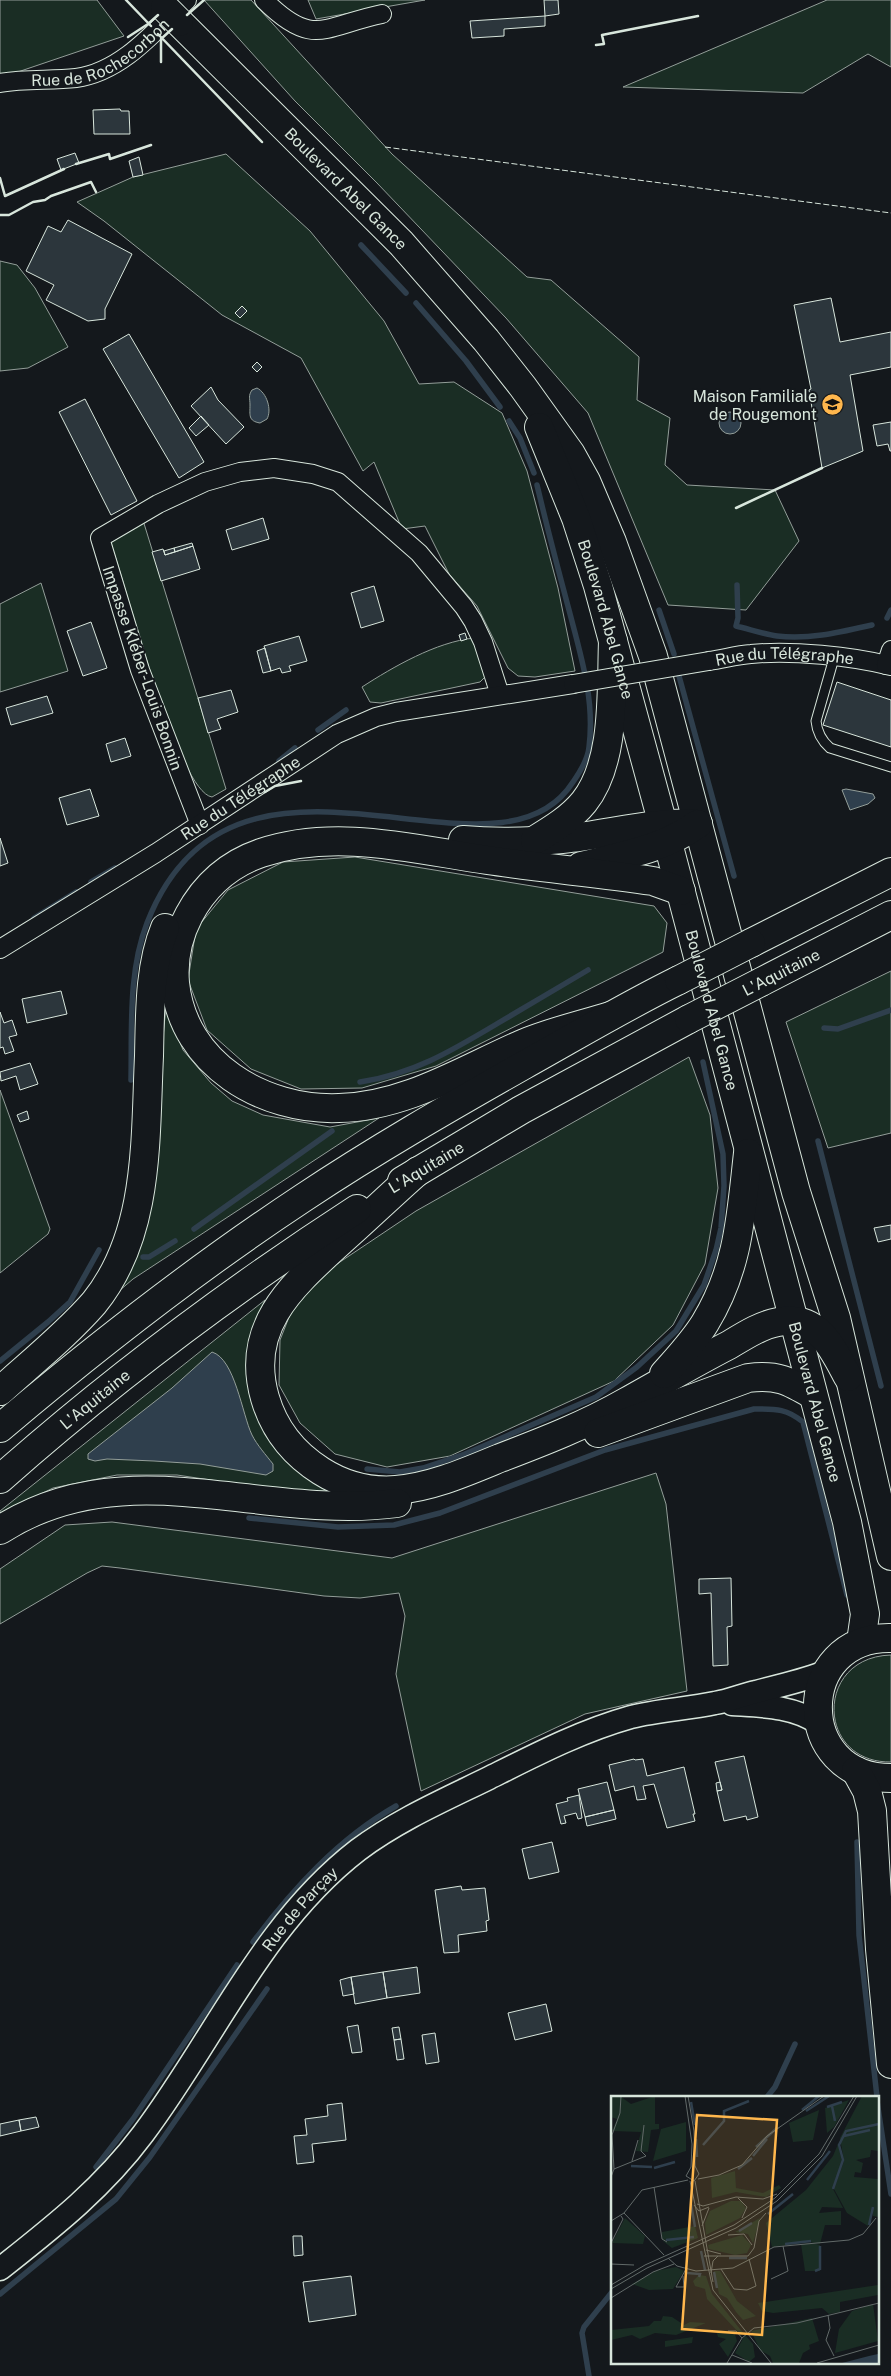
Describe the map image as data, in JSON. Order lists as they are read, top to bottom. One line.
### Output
{"streets":{"main road":["Boulevard Abel Gance","L'Aquitaine"],"street":["Rue de Rochecorbon","Rue du Télégraphe","Impasse Kléber-Louis Bonnin","Rue de Parçay"]},"crossings":[["Rue de Rochecorbon","Boulevard Abel Gance"],["Rue du Télégraphe","Impasse Kléber-Louis Bonnin"]],"places":{"school or university":["Maison Familiale de Rougemont"]}}
